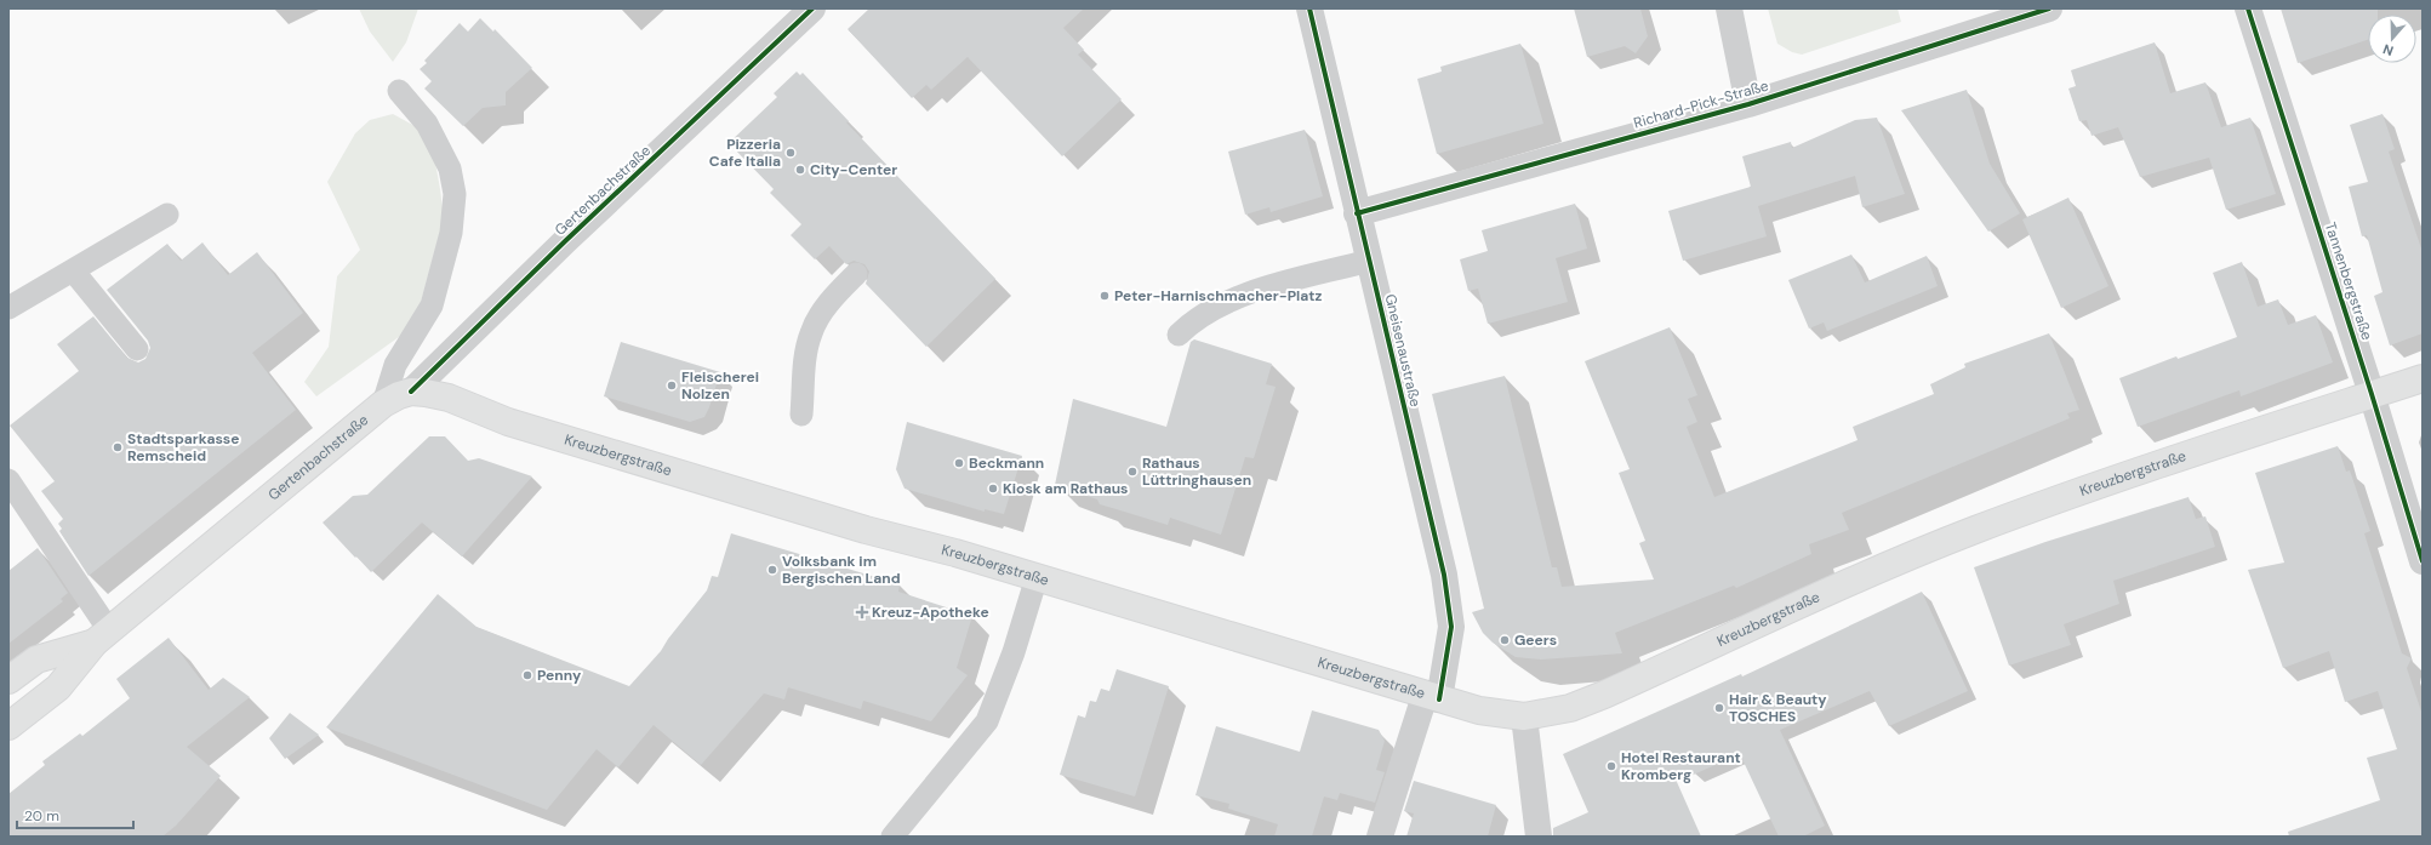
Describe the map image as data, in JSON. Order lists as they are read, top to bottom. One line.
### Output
{"streets":{"main road":["Gertenbachstraße","Kreuzbergstraße"],"street":["Richard-Pick-Straße","Tannenbergstraße","Gneisenaustraße"]},"crossings":[["Richard-Pick-Straße","Gneisenaustraße"],["Gertenbachstraße","Kreuzbergstraße"],["Tannenbergstraße","Kreuzbergstraße"],["Gneisenaustraße","Kreuzbergstraße"]],"places":{"other":["Pizzeria Cafe Italia","City-Center","Peter-Harnischmacher-Platz","Fleischerei Nolzen","Stadtsparkasse Remscheid","Beckmann","Rathaus Lüttringhausen","Kiosk am Rathaus","Volksbank im Bergischen Land","Geers","Penny","Hair & Beauty TOSCHES","Hotel Restaurant Kromberg"],"health":["Kreuz-Apotheke"]},"scale_bar":"20 m","north":"bottom"}
